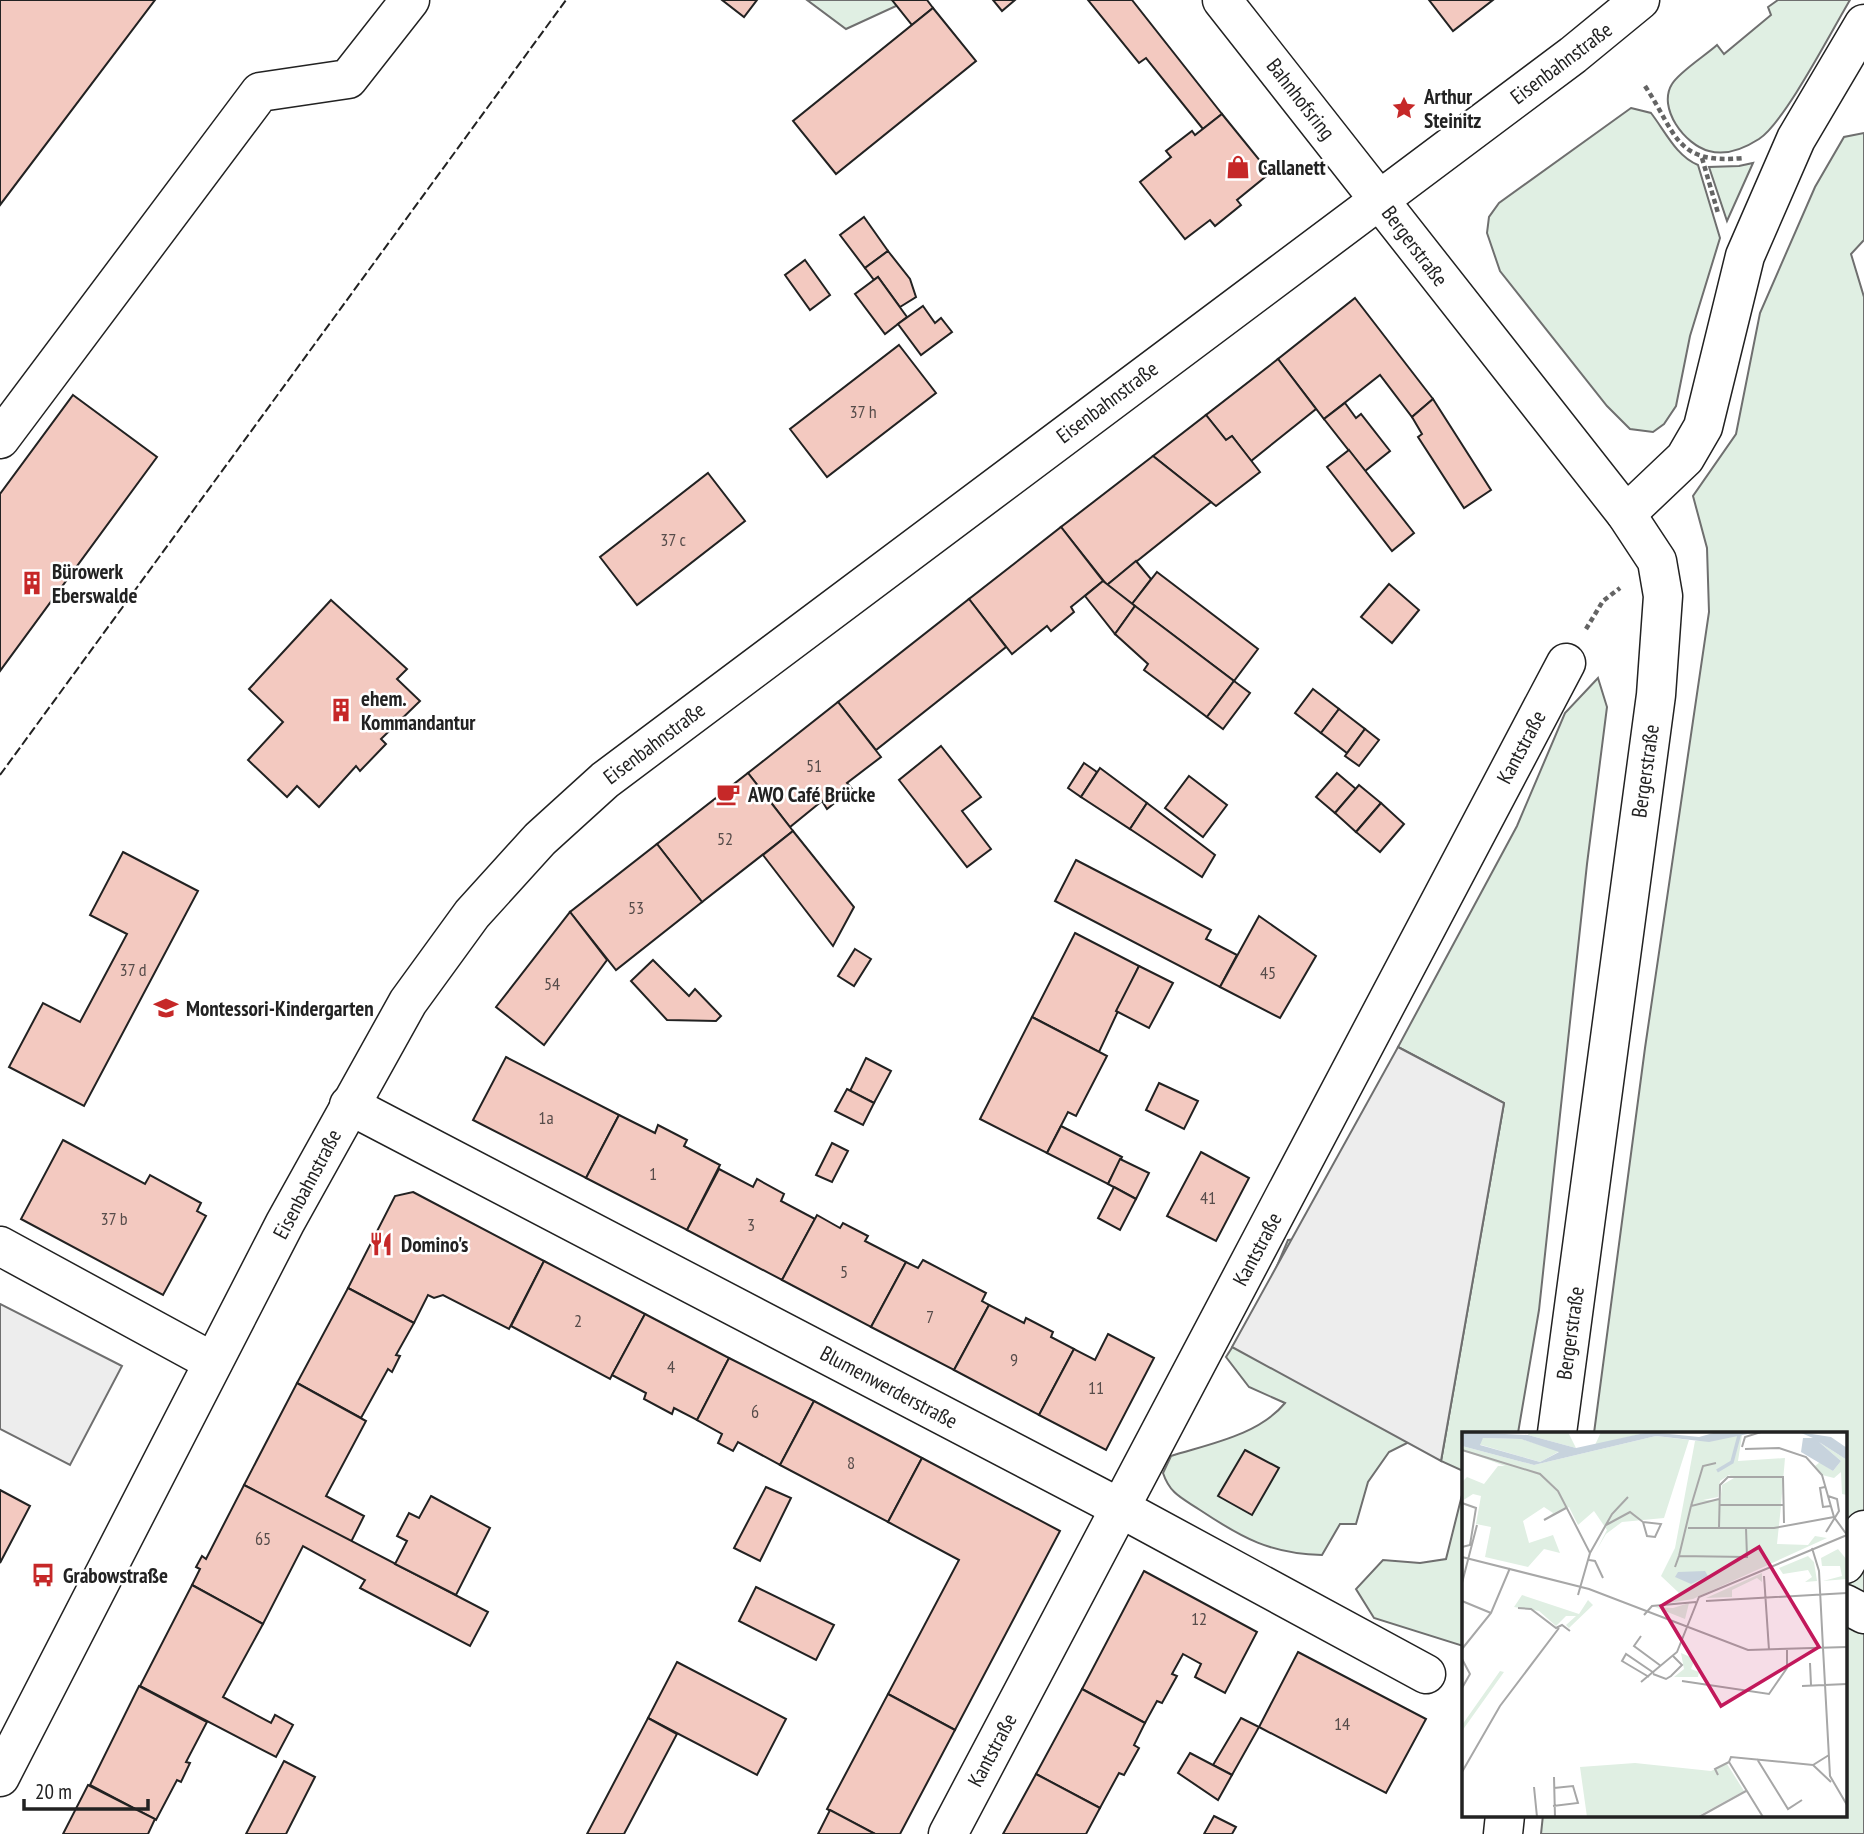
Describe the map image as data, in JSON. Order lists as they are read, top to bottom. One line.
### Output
{"streets":{"street":["Eisenbahnstraße","Bahnhofsring","Bergerstraße","Kantstraße","Blumenwerderstraße"]},"crossings":[["Eisenbahnstraße","Bahnhofsring"],["Eisenbahnstraße","Bergerstraße"],["Eisenbahnstraße","Blumenwerderstraße"],["Bahnhofsring","Bergerstraße"],["Kantstraße","Blumenwerderstraße"]],"places":{"place":["Arthur Steinitz"],"shop":["Callanett"],"building":["Bürowerk Eberswalde","ehem. Kommandantur"],"cafe":["AWO Café Brücke"],"school or university":["Montessori-Kindergarten"],"restaurant":["Domino's"],"bus stop":["Grabowstraße"]},"house_numbers":["37 h","37 c","51","52","53","37 d","45","54","1a","1","41","37 b","3","5","7","2","9","4","11","6","8","65","12","14"],"scale_bar":"20 m"}
